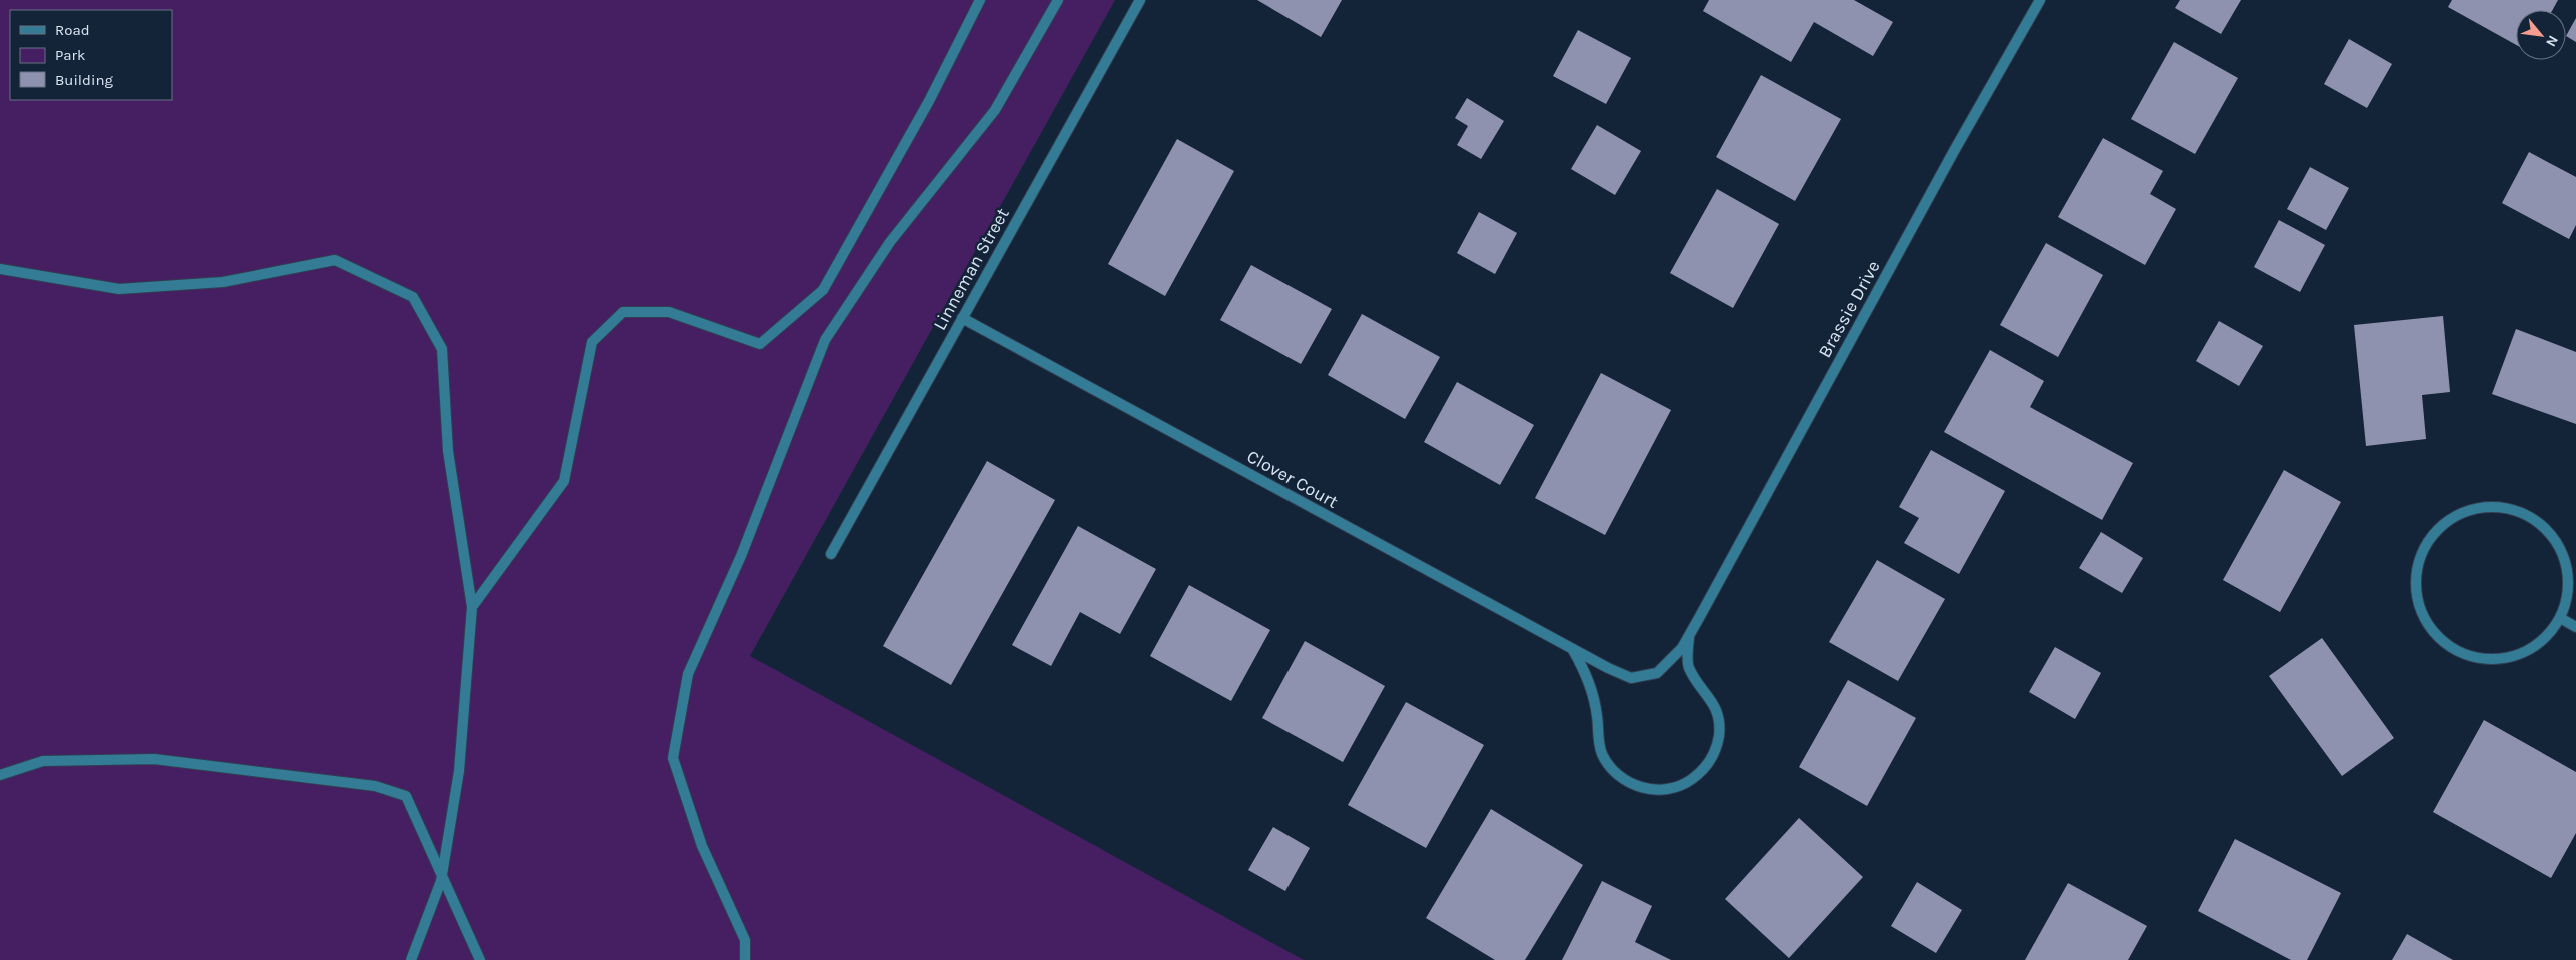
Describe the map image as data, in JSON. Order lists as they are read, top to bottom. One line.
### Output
{"streets":{"street":["Linneman Street","Brassie Drive","Clover Court"]},"crossings":[["Linneman Street","Clover Court"],["Brassie Drive","Clover Court"]],"legend":["Road","Park","Building"],"north":"bottom right"}
